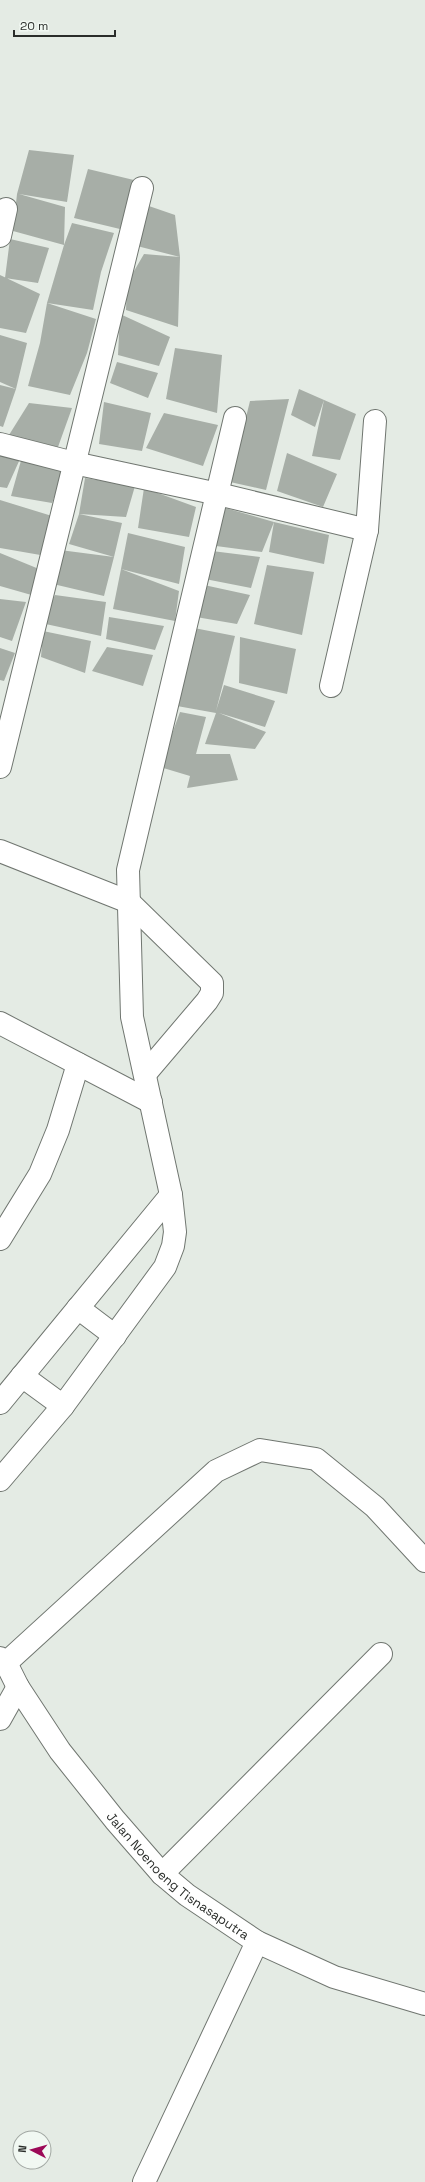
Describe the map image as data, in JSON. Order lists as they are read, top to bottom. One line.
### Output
{"streets":{"street":["Jalan Noenoeng Tisnasaputra"]},"scale_bar":"20 m","north":"left"}
